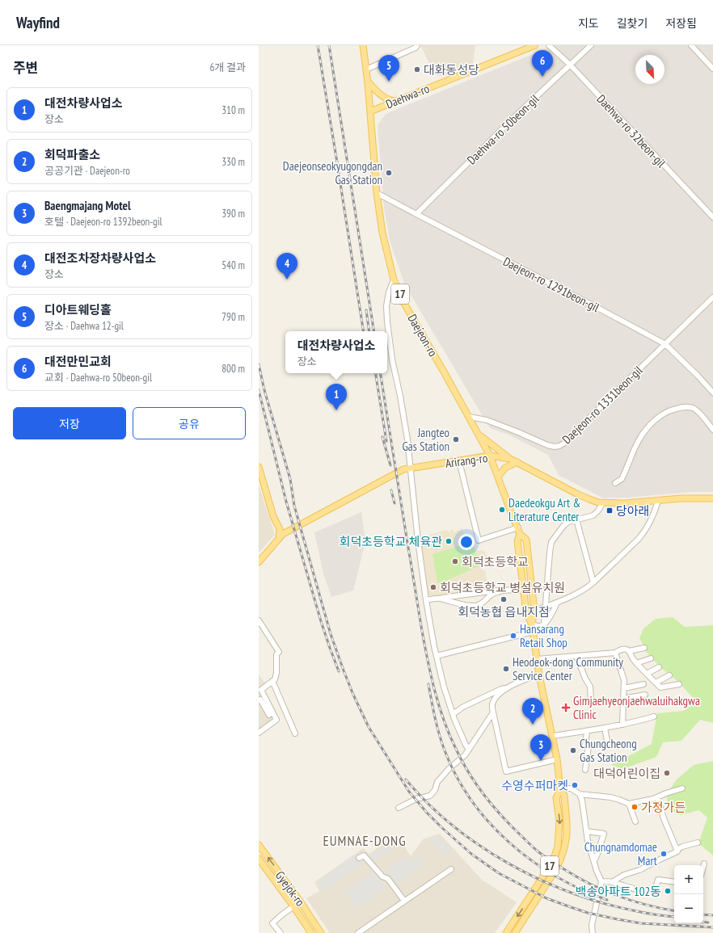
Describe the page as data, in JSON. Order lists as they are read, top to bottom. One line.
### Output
{"streets":{"main road":["Daehwa-ro","17","Daejeon-ro","Arirang-ro","Gyejok-ro"],"street":["Daehwa-ro 50beon-gil","Daehwa-ro 32beon-gil","Daejeon-ro 1291beon-gil","Daejeon-ro 1331beon-gil"]},"crossings":[["Daehwa-ro","Daejeon-ro"],["Daehwa-ro 50beon-gil","Daehwa-ro 32beon-gil"],["Daehwa-ro 50beon-gil","Daejeon-ro 1291beon-gil"],["Daejeon-ro 1291beon-gil","Daejeon-ro"],["Daejeon-ro 1291beon-gil","Daejeon-ro 1331beon-gil"],["Daejeon-ro","Daejeon-ro 1331beon-gil"],["Daejeon-ro","Arirang-ro"]],"districts":["EUMNAE-DONG"],"places":{"other":["대화동성당","Daejeonseokyugongdan Gas Station","Jangteo Gas Station","Daedeokgu Art & Literature Center","회덕초등학교 체육관","회덕초등학교","회덕초등학교 병설유치원","회덕농협 읍내지점","Hansarang Retail Shop","Heodeok-dong Community Service Center","Chungcheong Gas Station","대덕어린이집","수영수퍼마켓","가정가든","Chungnamdomae Mart","백송아파트 102동"],"transit":["당아래"],"health":["Gimjaehyeonjaehwaluihakgwa Clinic"]},"north":"bottom right","page":{"header":"Wayfind","nav":["지도","길찾기","저장됨"],"heading":["주변","6개 결과"],"pins":["6","5","4","1","2","3"],"list":[{"mark":"1","name":"대전차량사업소","note":"장소","value":"310 m"},{"mark":"2","name":"회덕파출소","note":"공공기관 · Daejeon-ro","value":"330 m"},{"mark":"3","name":"Baengmajang Motel","note":"호텔 · Daejeon-ro 1392beon-gil","value":"390 m"},{"mark":"4","name":"대전조차장차량사업소","note":"장소","value":"540 m"},{"mark":"5","name":"디아트웨딩홀","note":"장소 · Daehwa 12-gil","value":"790 m"},{"mark":"6","name":"대전만민교회","note":"교회 · Daehwa-ro 50beon-gil","value":"800 m"}],"popup":["대전차량사업소","장소"],"buttons":["저장","공유"],"map_buttons":["+","−"]}}
